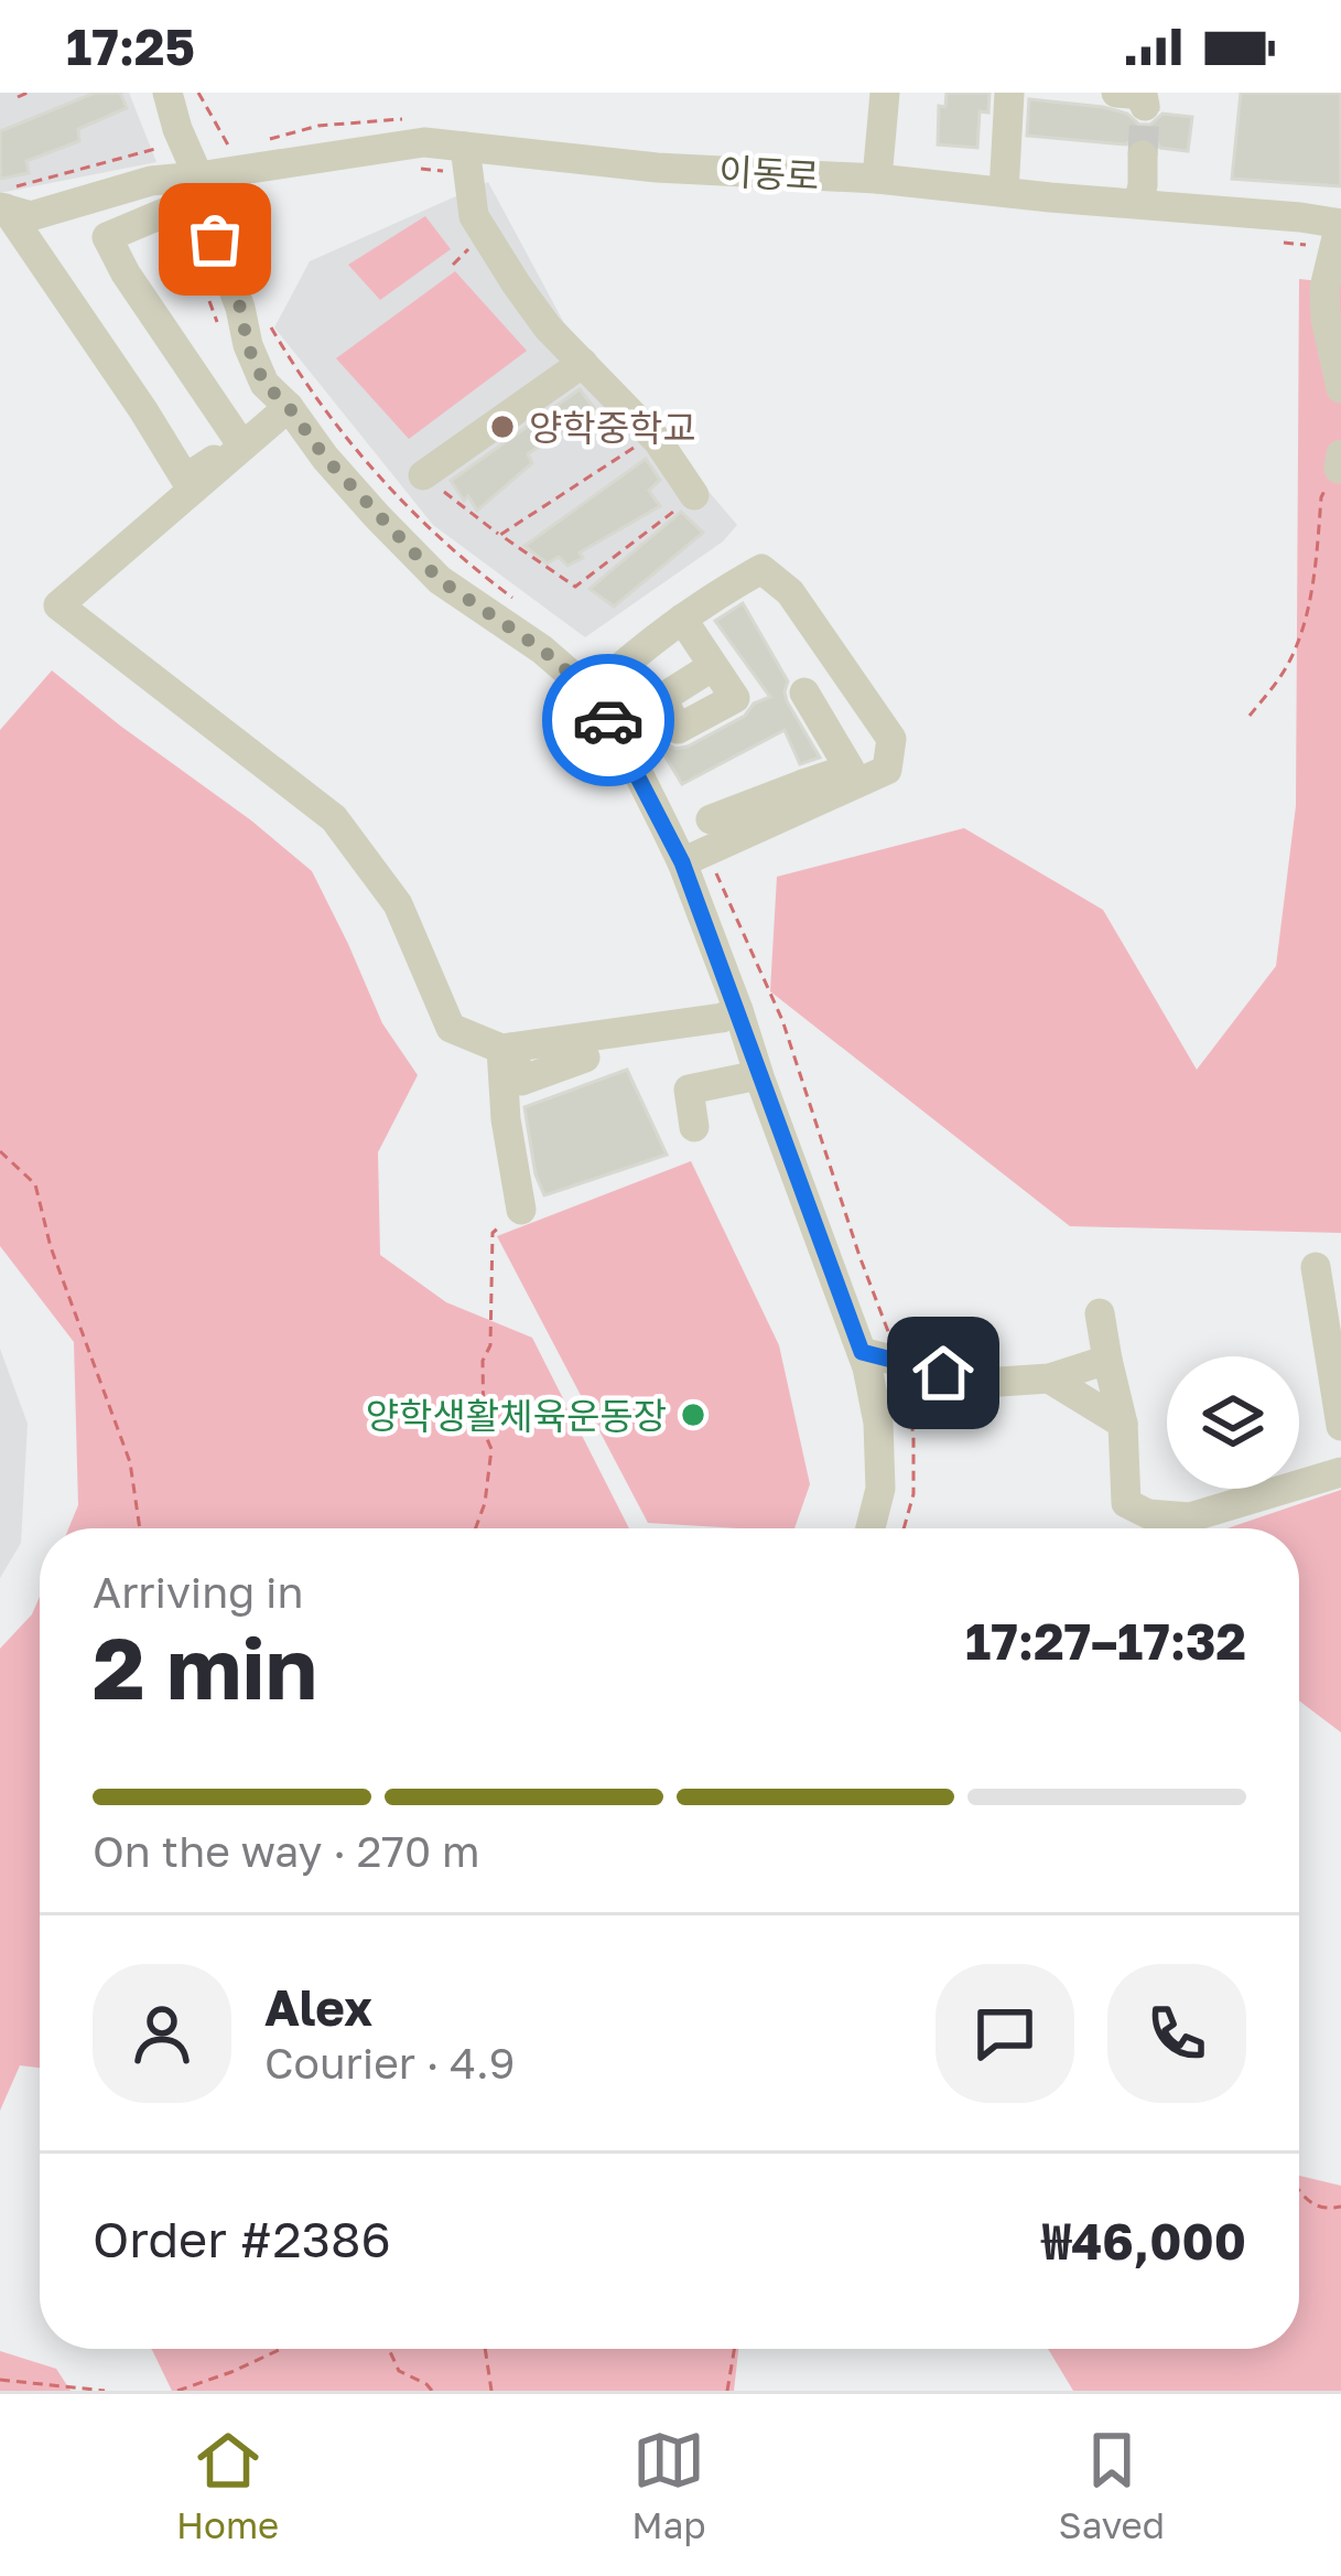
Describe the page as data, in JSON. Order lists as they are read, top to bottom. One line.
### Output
{"streets":{"street":["이동로"]},"places":["양학중학교","양학생활체육운동장"],"page":{"status":"17:25","heading":["2 min","Arriving in","17:27–17:32"],"panel":["Alex","Courier · 4.9","Order #2386","₩46,000"],"bar":"On the way · 270 m","tabs":["Home","Map","Saved"]}}
